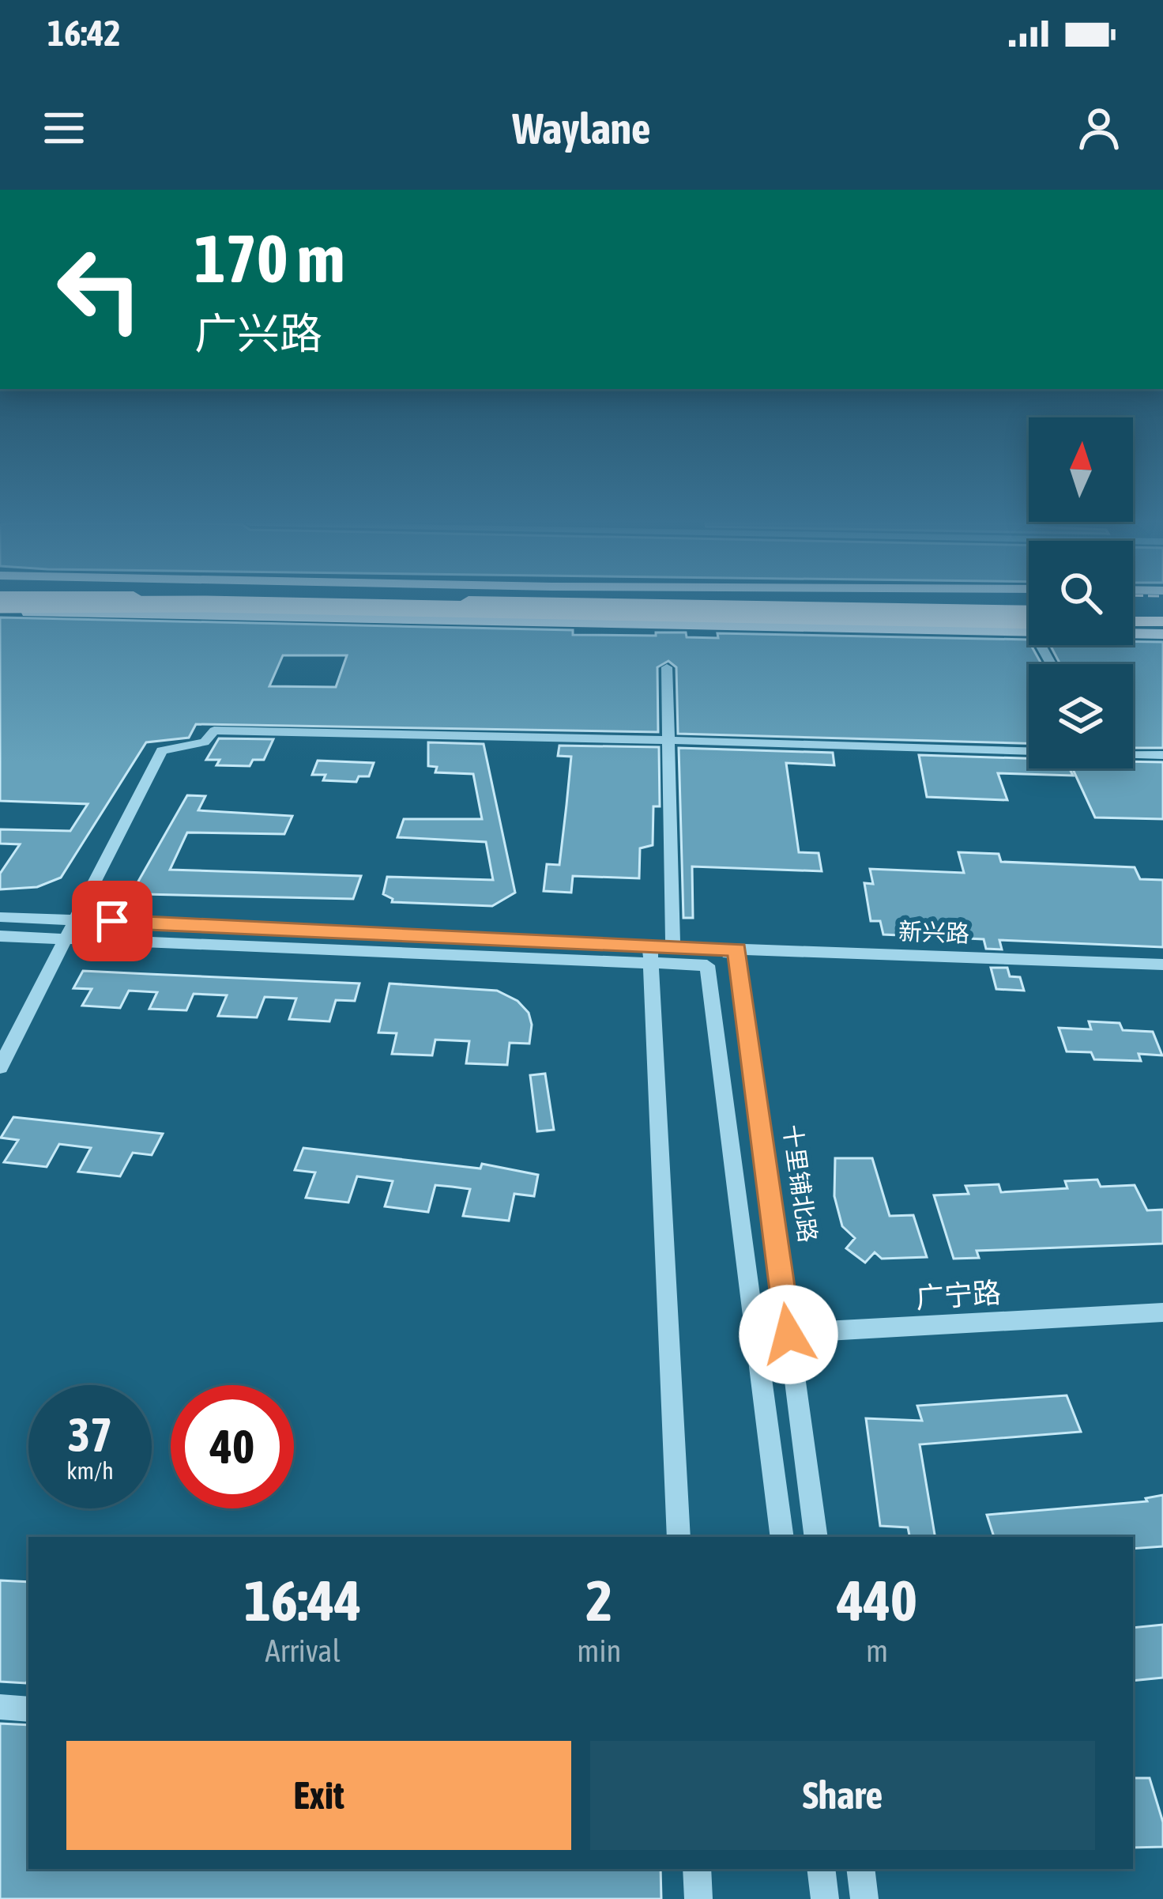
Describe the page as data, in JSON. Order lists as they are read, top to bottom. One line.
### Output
{"streets":{"street":["新兴路","十里铺北路","广宁路"]},"crossings":[["新兴路","十里铺北路"],["十里铺北路","广宁路"]],"north":"top","page":{"status":"16:42","header":"Waylane","turn":["170 m","广兴路"],"speed":"37 km/h","limit":"40","eta":["16:44","Arrival","2","min","440","m"],"buttons":["Exit","Share"]}}
